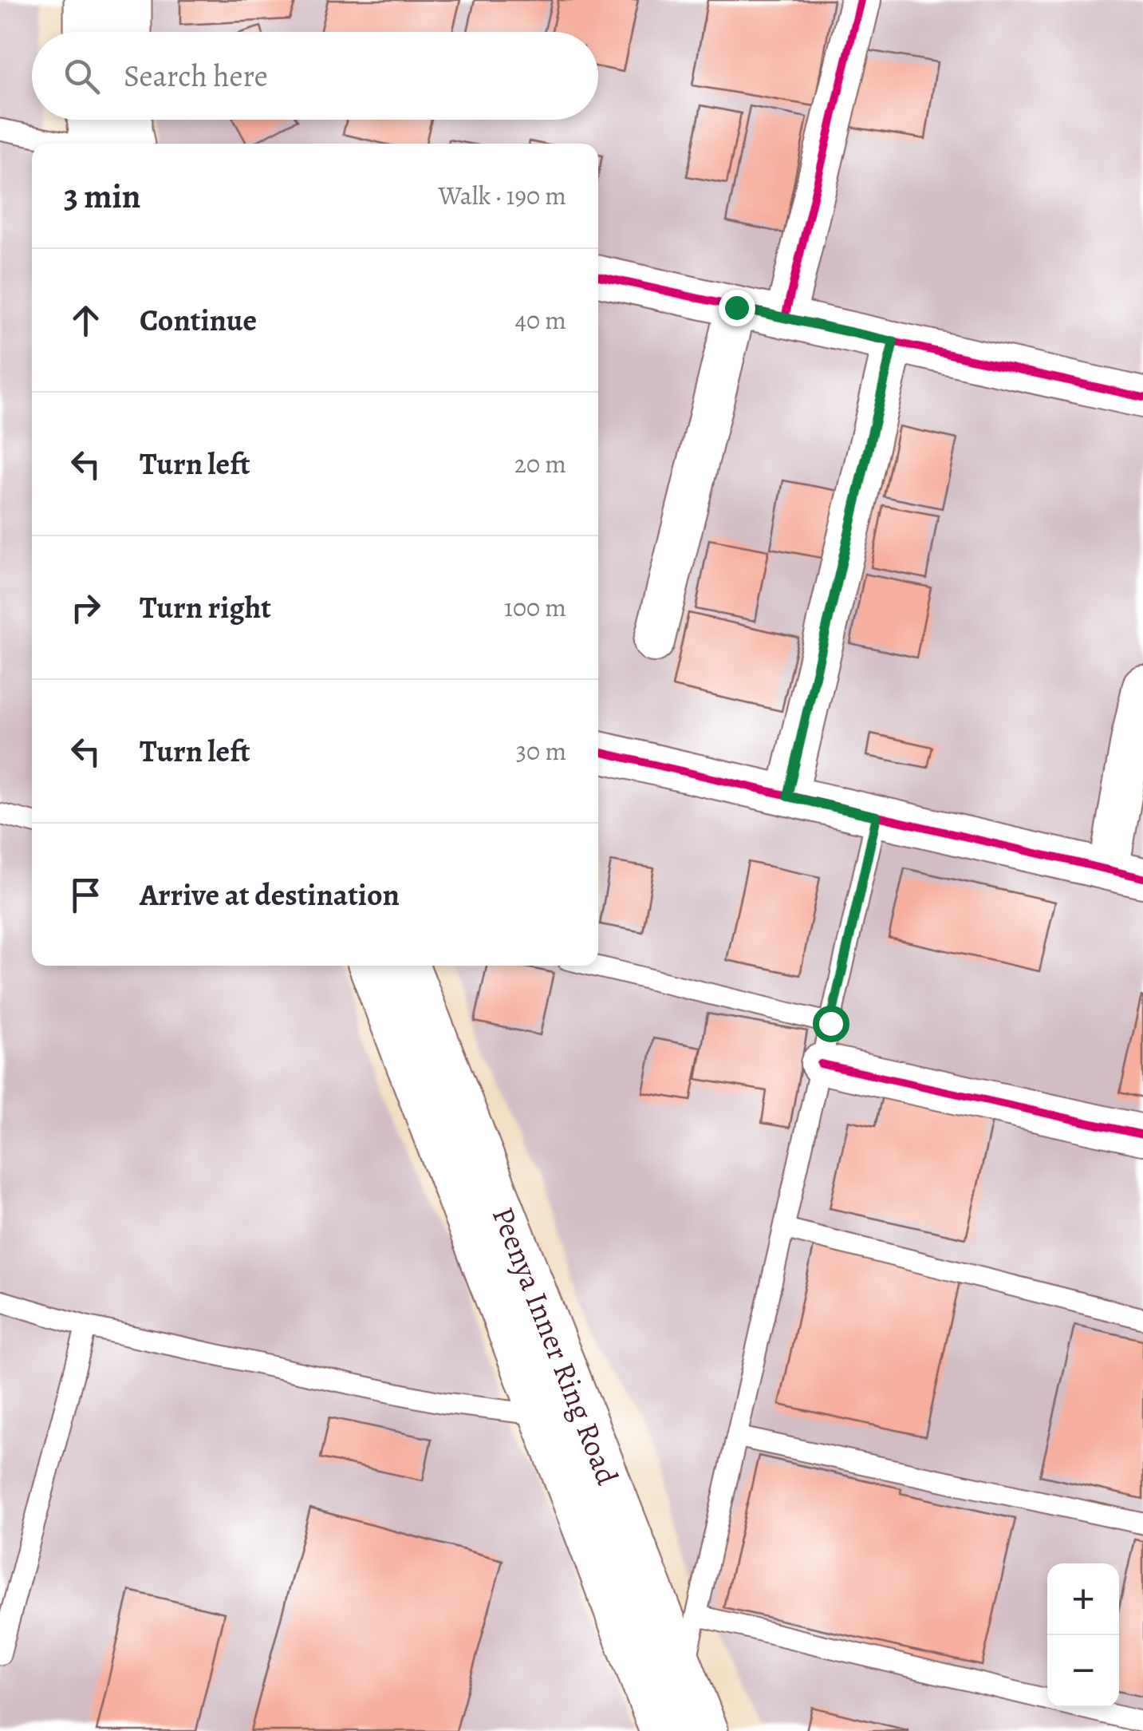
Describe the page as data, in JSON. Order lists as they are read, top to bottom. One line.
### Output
{"streets":{"main road":["Peenya Inner Ring Road"]},"page":{"search":"Search here","heading":["3 min","Walk · 190 m"],"list":[["Continue","40 m"],["Turn left","20 m"],["Turn right","100 m"],["Turn left","30 m"],"Arrive at destination"],"map_buttons":["+","−"]}}
